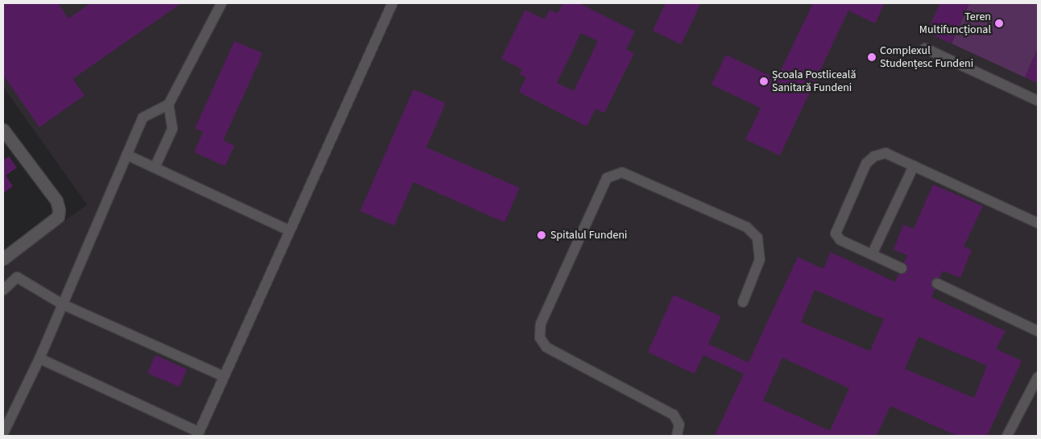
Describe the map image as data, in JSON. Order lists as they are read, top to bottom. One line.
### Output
{"places":["Teren Multifuncțional","Complexul Studențesc Fundeni","Școala Postliceală Sanitară Fundeni","Spitalul Fundeni"]}
